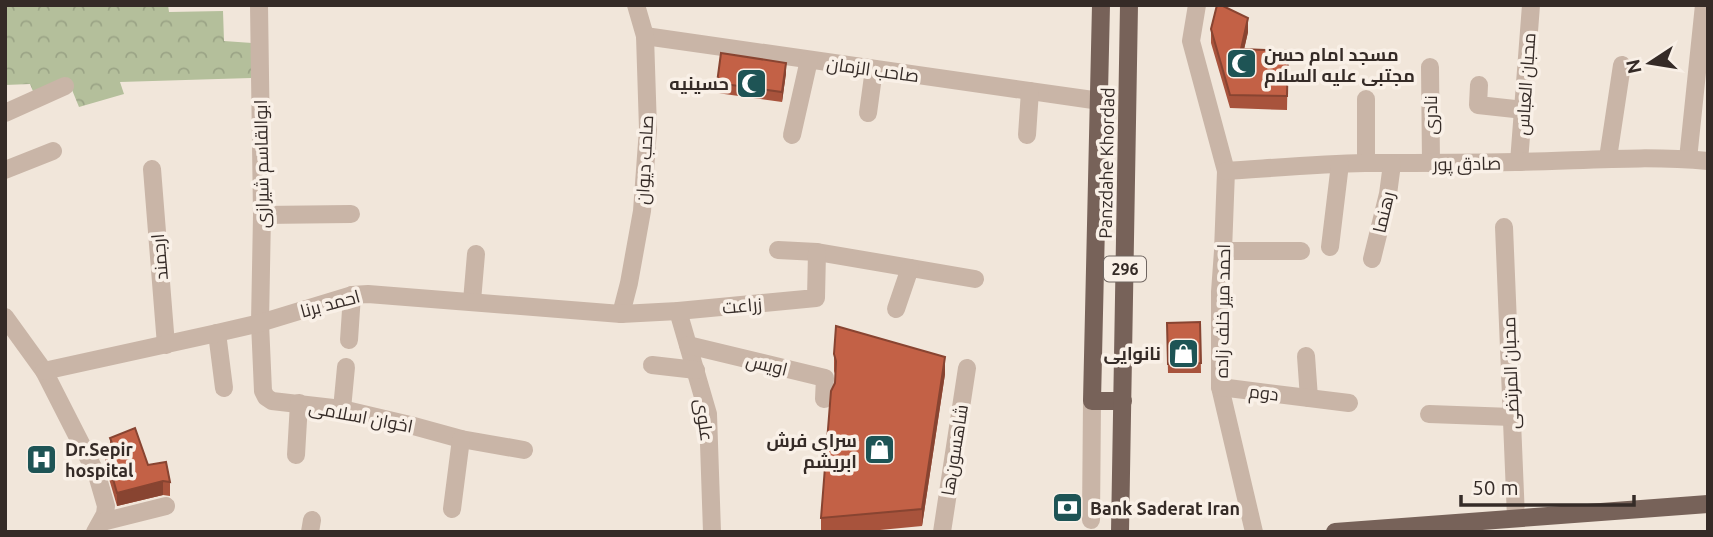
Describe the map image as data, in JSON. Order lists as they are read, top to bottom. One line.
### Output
{"streets":{"main road":["Panzdahe Khordad","296"],"street":["صاحب الزمان","محبان العباس","نادری","صاحب دیوان","صادق پور","ابوالقاسم شیرازی","رهنما","ارجمند","احمد برنا","زراعت","احمد میر خلف زاده","اویس","محبان المرتضی","دوم","اخوان اسلامی","علوی","شاهسون‌ها"]},"crossings":[["صاحب الزمان","صاحب دیوان"],["صاحب الزمان","Panzdahe Khordad"],["محبان العباس","صادق پور"],["نادری","صادق پور"],["صاحب دیوان","احمد برنا"],["صاحب دیوان","زراعت"],["صادق پور","رهنما"],["صادق پور","احمد میر خلف زاده"],["ابوالقاسم شیرازی","احمد برنا"],["ابوالقاسم شیرازی","اخوان اسلامی"],["ارجمند","احمد برنا"],["احمد برنا","زراعت"],["احمد برنا","اخوان اسلامی"],["زراعت","علوی"],["احمد میر خلف زاده","دوم"],["اویس","علوی"]],"places":{"mosque":["مسجد امام حسن مجتبی علیه السلام","حسینیه"],"shop":["نانوایی","سرای فرش ابریشم"],"hospital":["Dr.Sepir hospital"],"bank":["Bank Saderat Iran"]},"scale_bar":"50 m","north":"left"}
